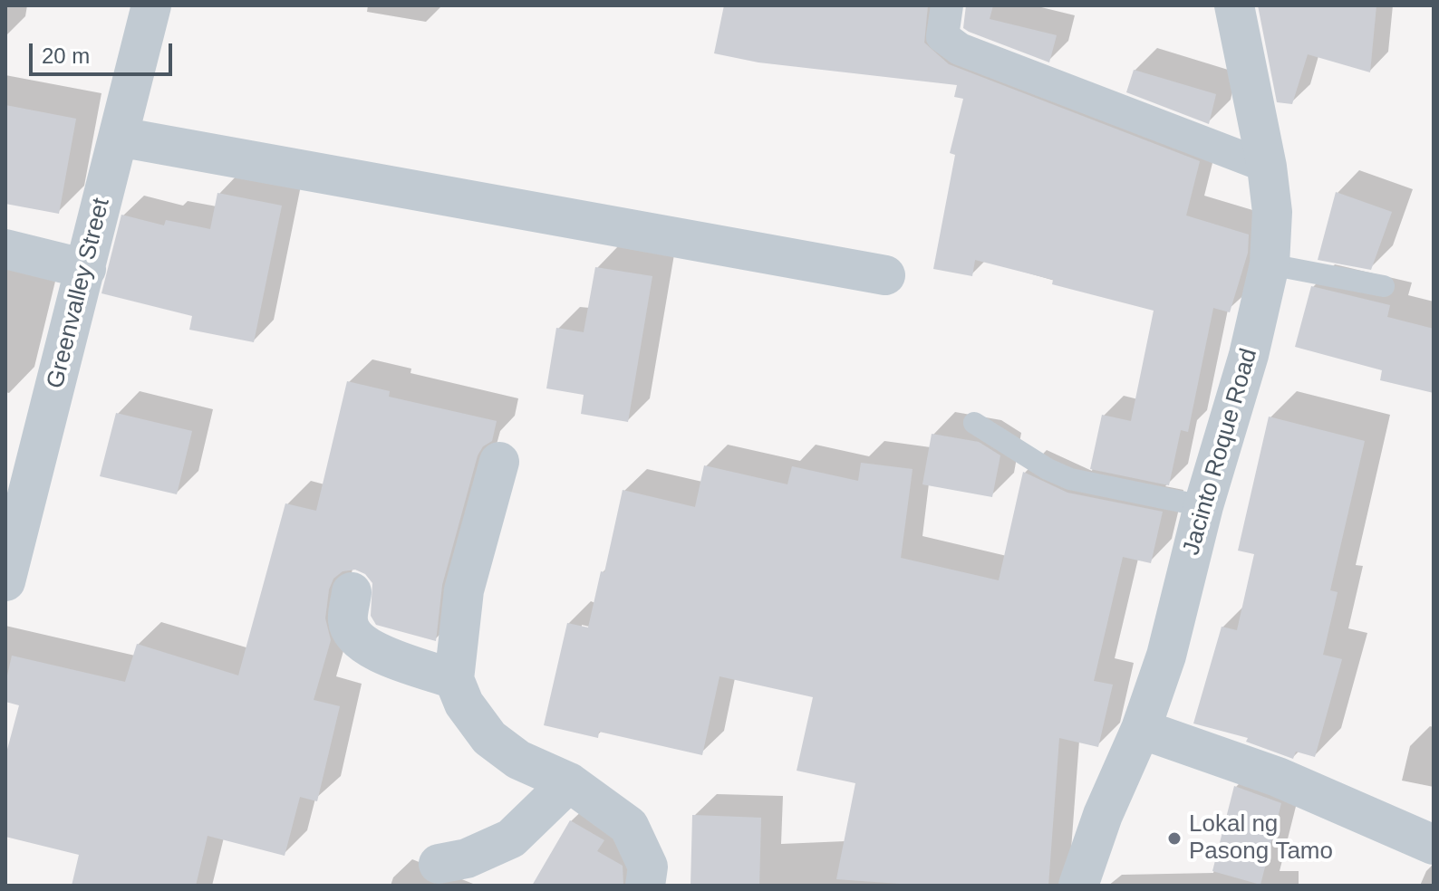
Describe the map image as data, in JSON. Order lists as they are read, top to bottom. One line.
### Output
{"streets":{"street":["Greenvalley Street","Jacinto Roque Road"]},"places":["Lokal ng Pasong Tamo"],"scale_bar":"20 m"}
